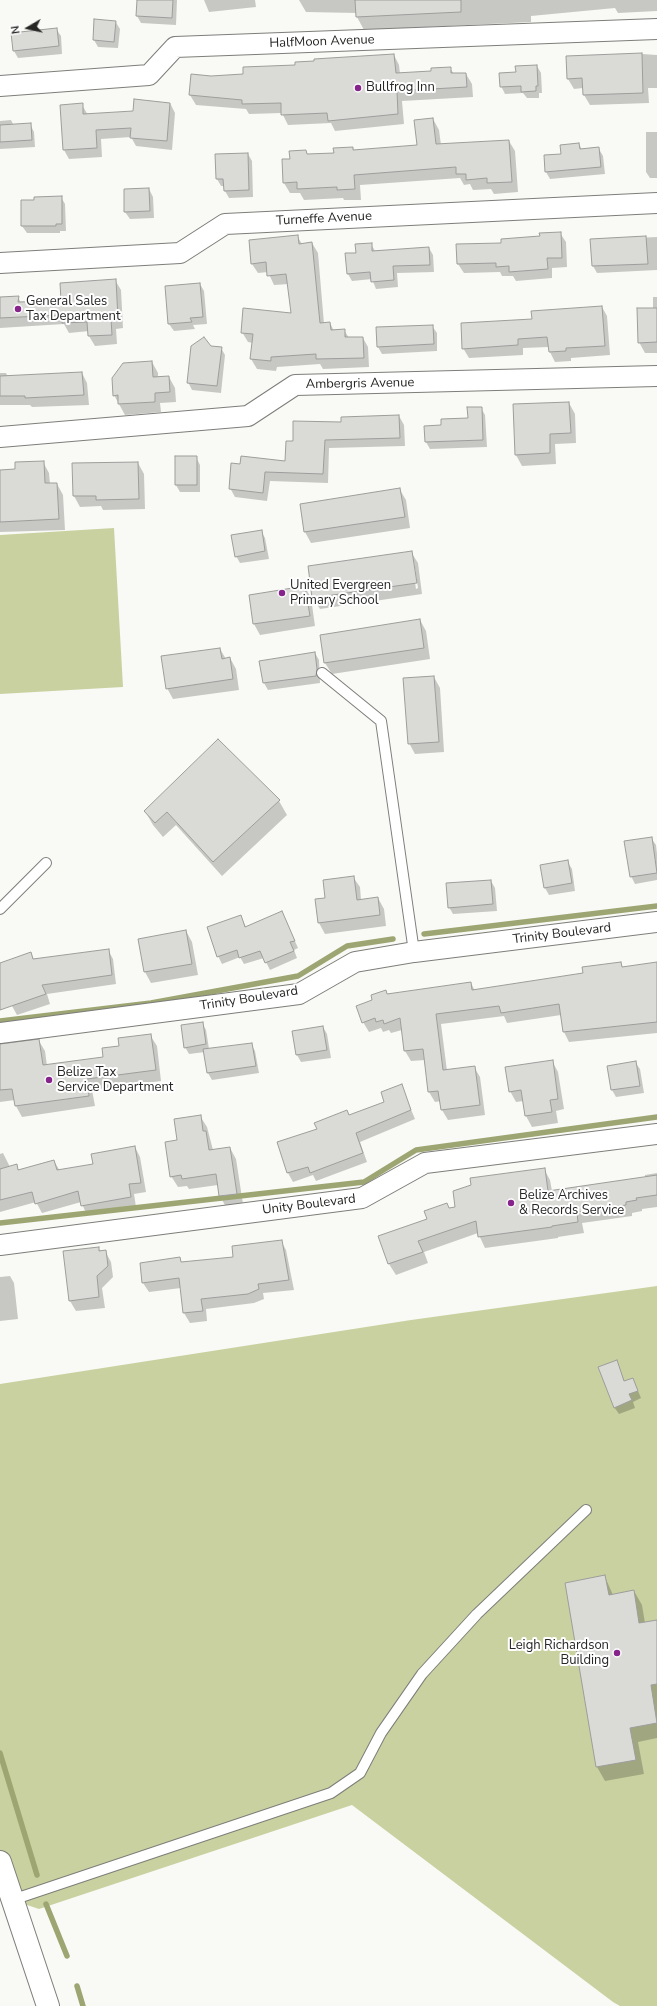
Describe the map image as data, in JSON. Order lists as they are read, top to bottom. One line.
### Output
{"streets":{"street":["HalfMoon Avenue","Turneffe Avenue","Ambergris Avenue","Trinity Boulevard","Unity Boulevard"]},"places":["Bullfrog Inn","General Sales Tax Department","United Evergreen Primary School","Belize Tax Service Department","Belize Archives & Records Service","Leigh Richardson Building"],"north":"left"}
